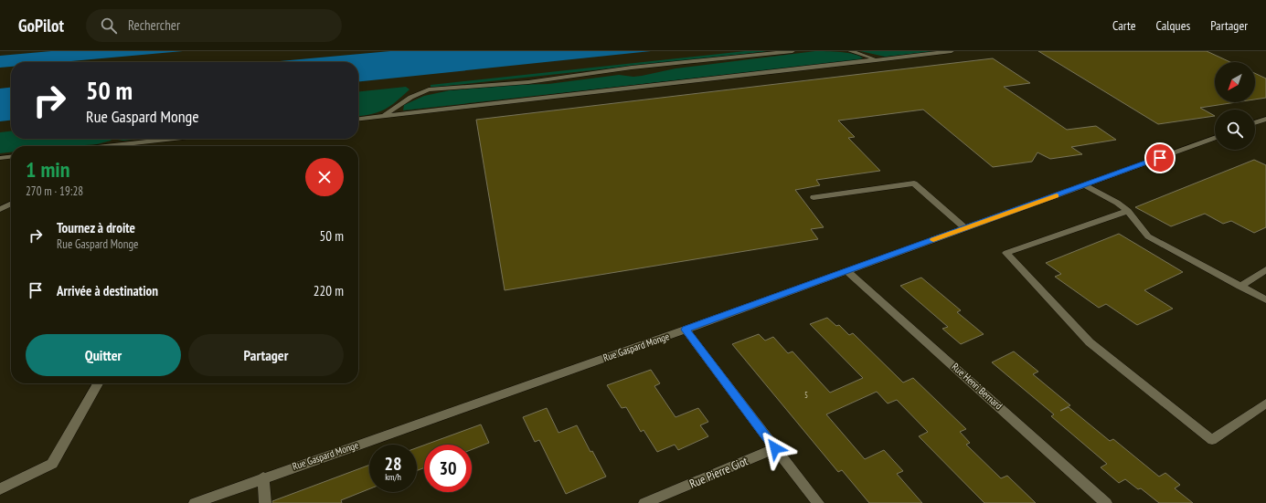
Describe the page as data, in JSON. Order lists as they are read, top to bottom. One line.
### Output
{"streets":{"street":["Rue Gaspard Monge","Rue Henri Bernard","Rue Pierre Giot"]},"crossings":[["Rue Gaspard Monge","Rue Henri Bernard"]],"house_numbers":["5"],"north":"bottom left","page":{"header":"GoPilot","search":"Rechercher","nav":["Carte","Calques","Partager"],"turn":["50 m","Rue Gaspard Monge"],"heading":["1 min","270 m · 19:28"],"list":[{"name":"Tournez à droite","note":"Rue Gaspard Monge","value":"50 m"},{"name":"Arrivée à destination","value":"220 m"}],"buttons":["Quitter","Partager"],"speed":"28 km/h","limit":"30"}}
